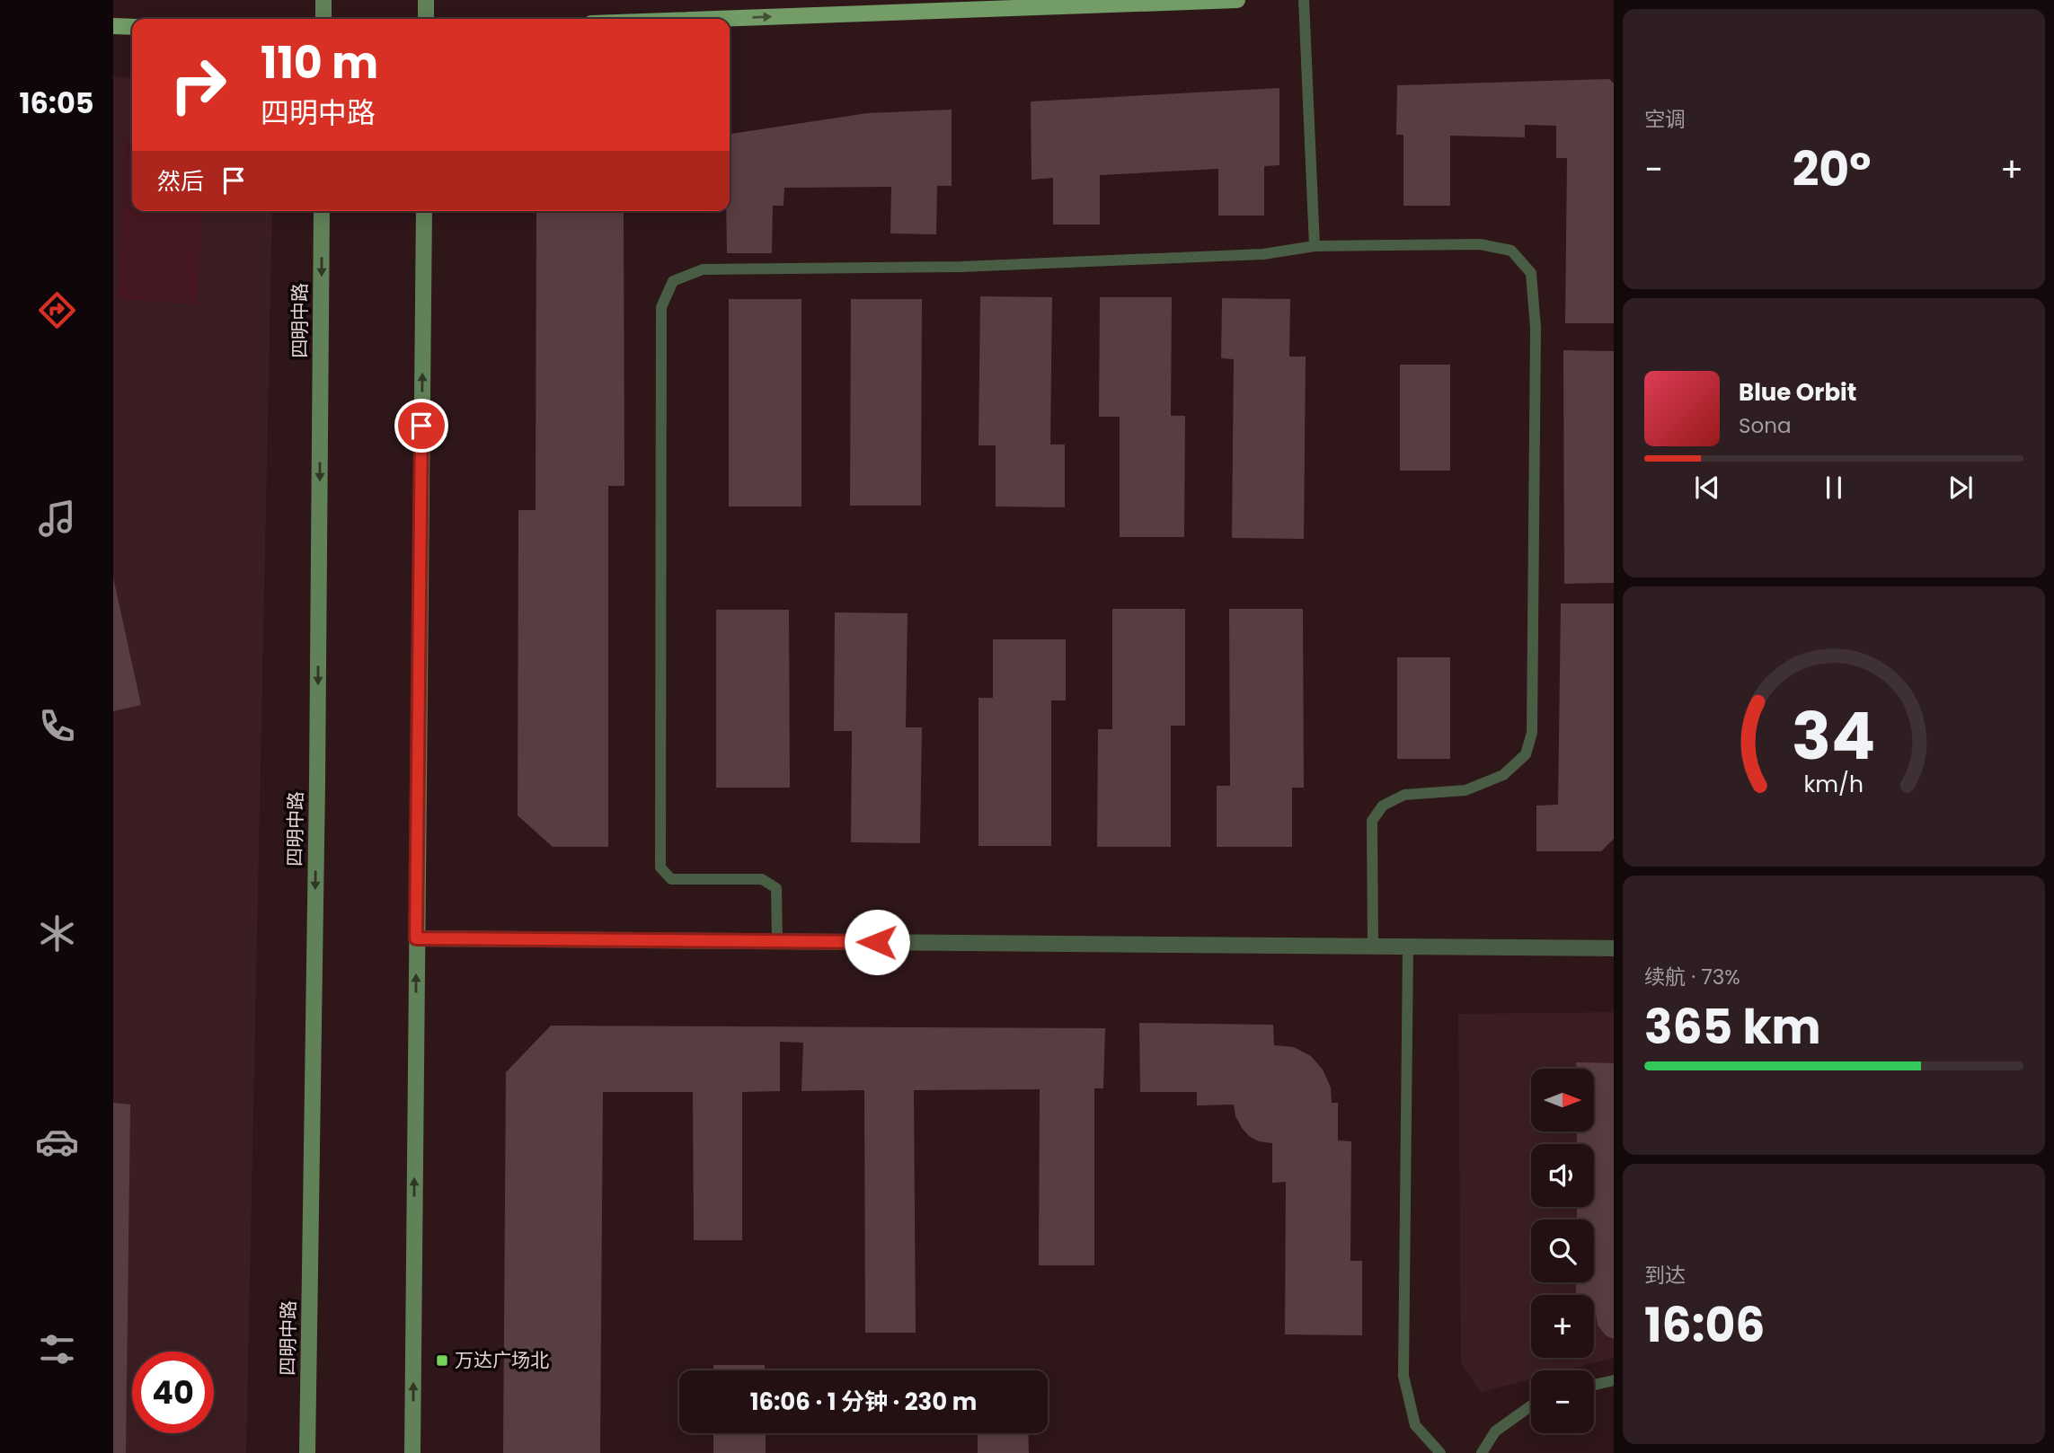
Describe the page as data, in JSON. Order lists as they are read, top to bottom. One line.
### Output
{"streets":{"main road":["四明中路"]},"places":{"transit":["万达广场北"]},"north":"right","page":{"tabs":"16:05","tile":["空调",["续航 · 73%","365 km"],["到达","16:06"]],"turn":["110 m","四明中路"],"heat":["−","20°","+"],"then":"然后","song":["Blue Orbit","Sona"],"map_buttons":["+","−"],"limit":"40","trip":"16:06 · 1 分钟 · 230 m","gauge":["34","km/h"]}}
